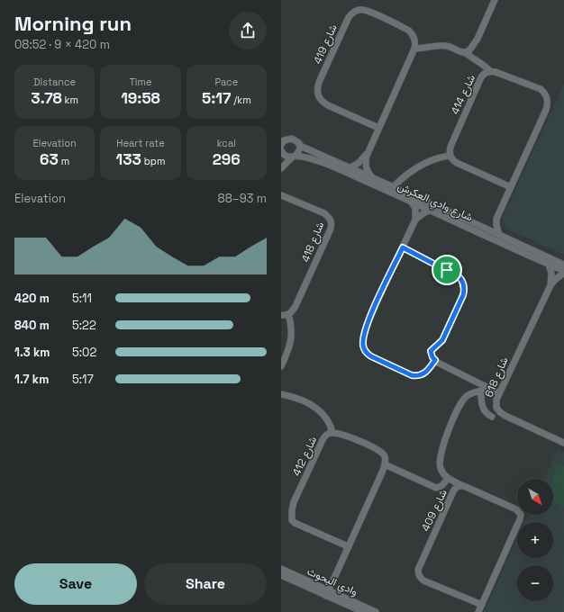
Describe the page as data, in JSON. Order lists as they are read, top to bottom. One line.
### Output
{"streets":{"street":["شارع 419","شارع 414","شارع وادي العكرش","شارع 418","شارع 618","شارع 412","شارع 409","وادي البحوث"]},"crossings":[["شارع 414","شارع وادي العكرش"],["شارع وادي العكرش","شارع 618"]],"north":"bottom right","page":{"heading":["Morning run","08:52 · 9 × 420 m"],"stats":[["Distance","3.78 km"],["Time","19:58"],["Pace","5:17 /km"],["Elevation","63 m"],["Heart rate","133 bpm"],["kcal","296"]],"chart":["Elevation","88–93 m"],"list":[{"name":"420 m","note":"5:11"},{"name":"840 m","note":"5:22"},{"name":"1.3 km","note":"5:02"},{"name":"1.7 km","note":"5:17"}],"map_buttons":["+","−"],"buttons":["Save","Share"]}}
